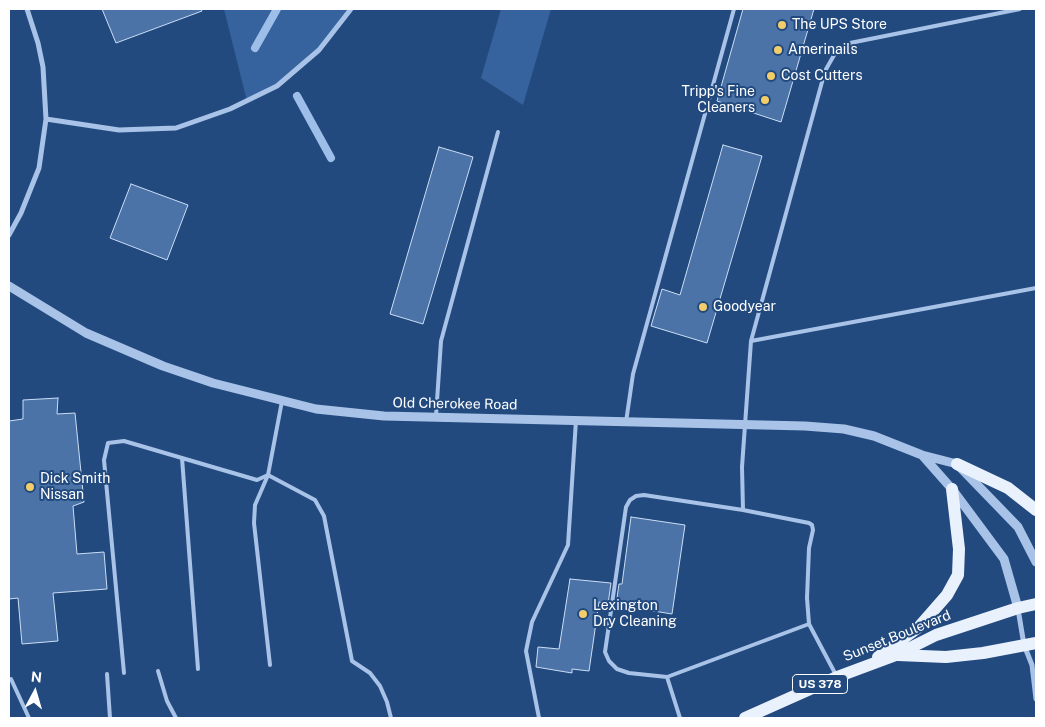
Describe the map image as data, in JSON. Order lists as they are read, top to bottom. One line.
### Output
{"streets":{"main road":["Sunset Boulevard","US 378"],"street":["Old Cherokee Road"]},"crossings":[["Old Cherokee Road","Sunset Boulevard"]],"places":["The UPS Store","Amerinails","Cost Cutters","Tripp's Fine Cleaners","Goodyear","Dick Smith Nissan","Lexington Dry Cleaning"],"north":"top"}
